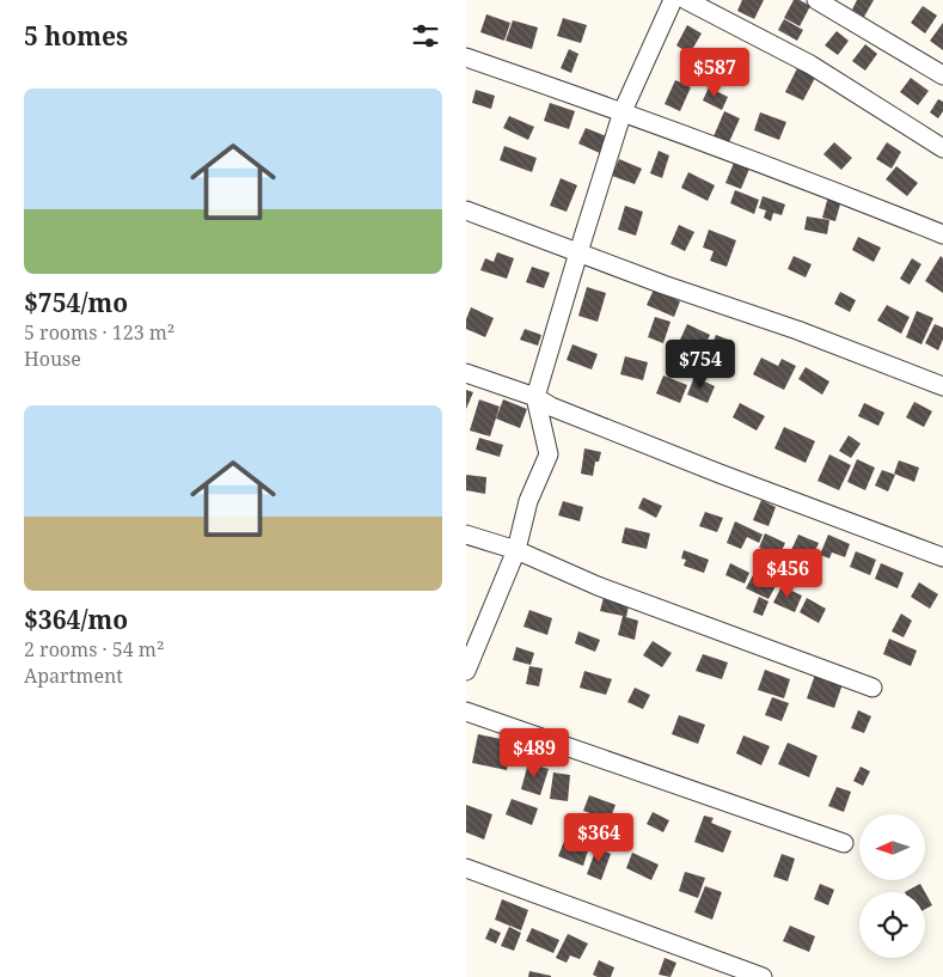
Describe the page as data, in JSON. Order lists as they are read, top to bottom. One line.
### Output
{"north":"left","page":{"heading":"5 homes","price":["$587","$754","$456","$489","$364"],"list":[{"name":"$754/mo","note":"5 rooms · 123 m² · House"},{"name":"$364/mo","note":"2 rooms · 54 m² · Apartment"}]}}
